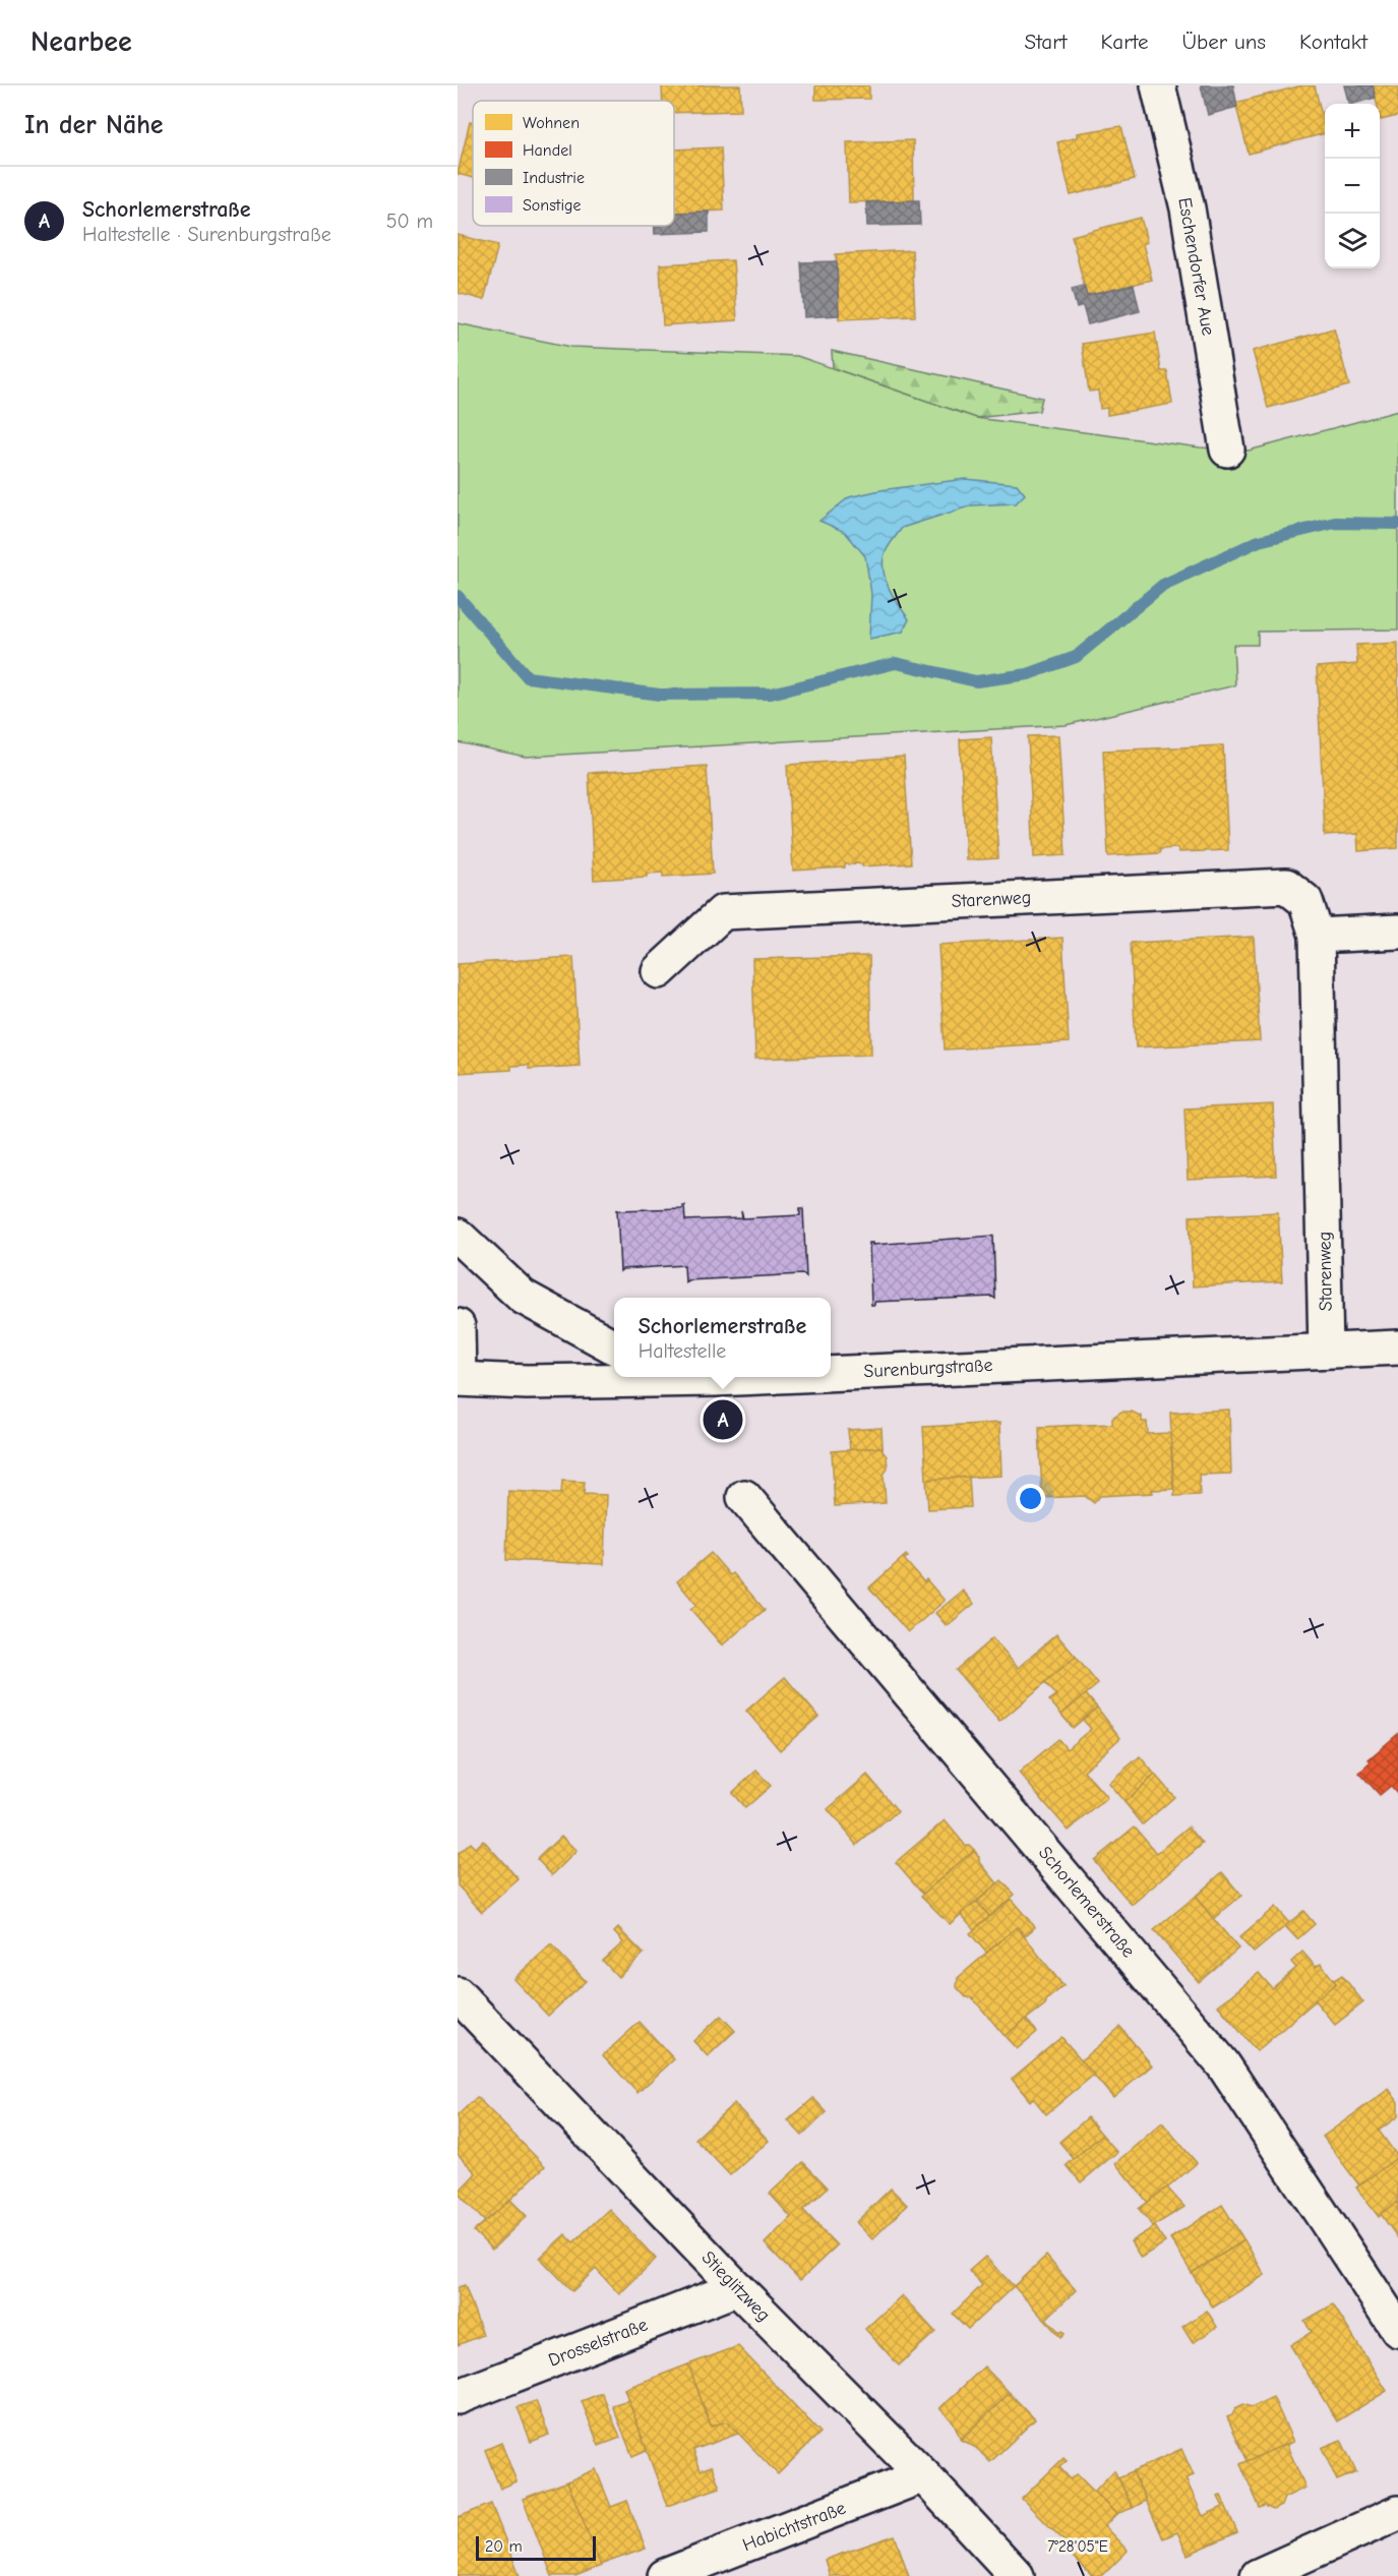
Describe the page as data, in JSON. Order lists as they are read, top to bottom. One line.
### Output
{"streets":{"street":["Eschendorfer Aue","Starenweg","Surenburgstraße","Schorlemerstraße","Stieglitzweg","Drosselstraße","Habichtstraße"]},"crossings":[["Starenweg","Surenburgstraße"],["Stieglitzweg","Drosselstraße"],["Stieglitzweg","Habichtstraße"]],"legend":["Wohnen","Handel","Industrie","Sonstige"],"scale_bar":"20 m","page":{"header":"Nearbee","nav":["Start","Karte","Über uns","Kontakt"],"heading":"In der Nähe","map_buttons":["+","−"],"list":[{"mark":"A","name":"Schorlemerstraße","note":"Haltestelle · Surenburgstraße","value":"50 m"}],"popup":["Schorlemerstraße","Haltestelle"],"pins":"A","scale":"20 m"},"coordinates":["7°28'05\"E"]}
